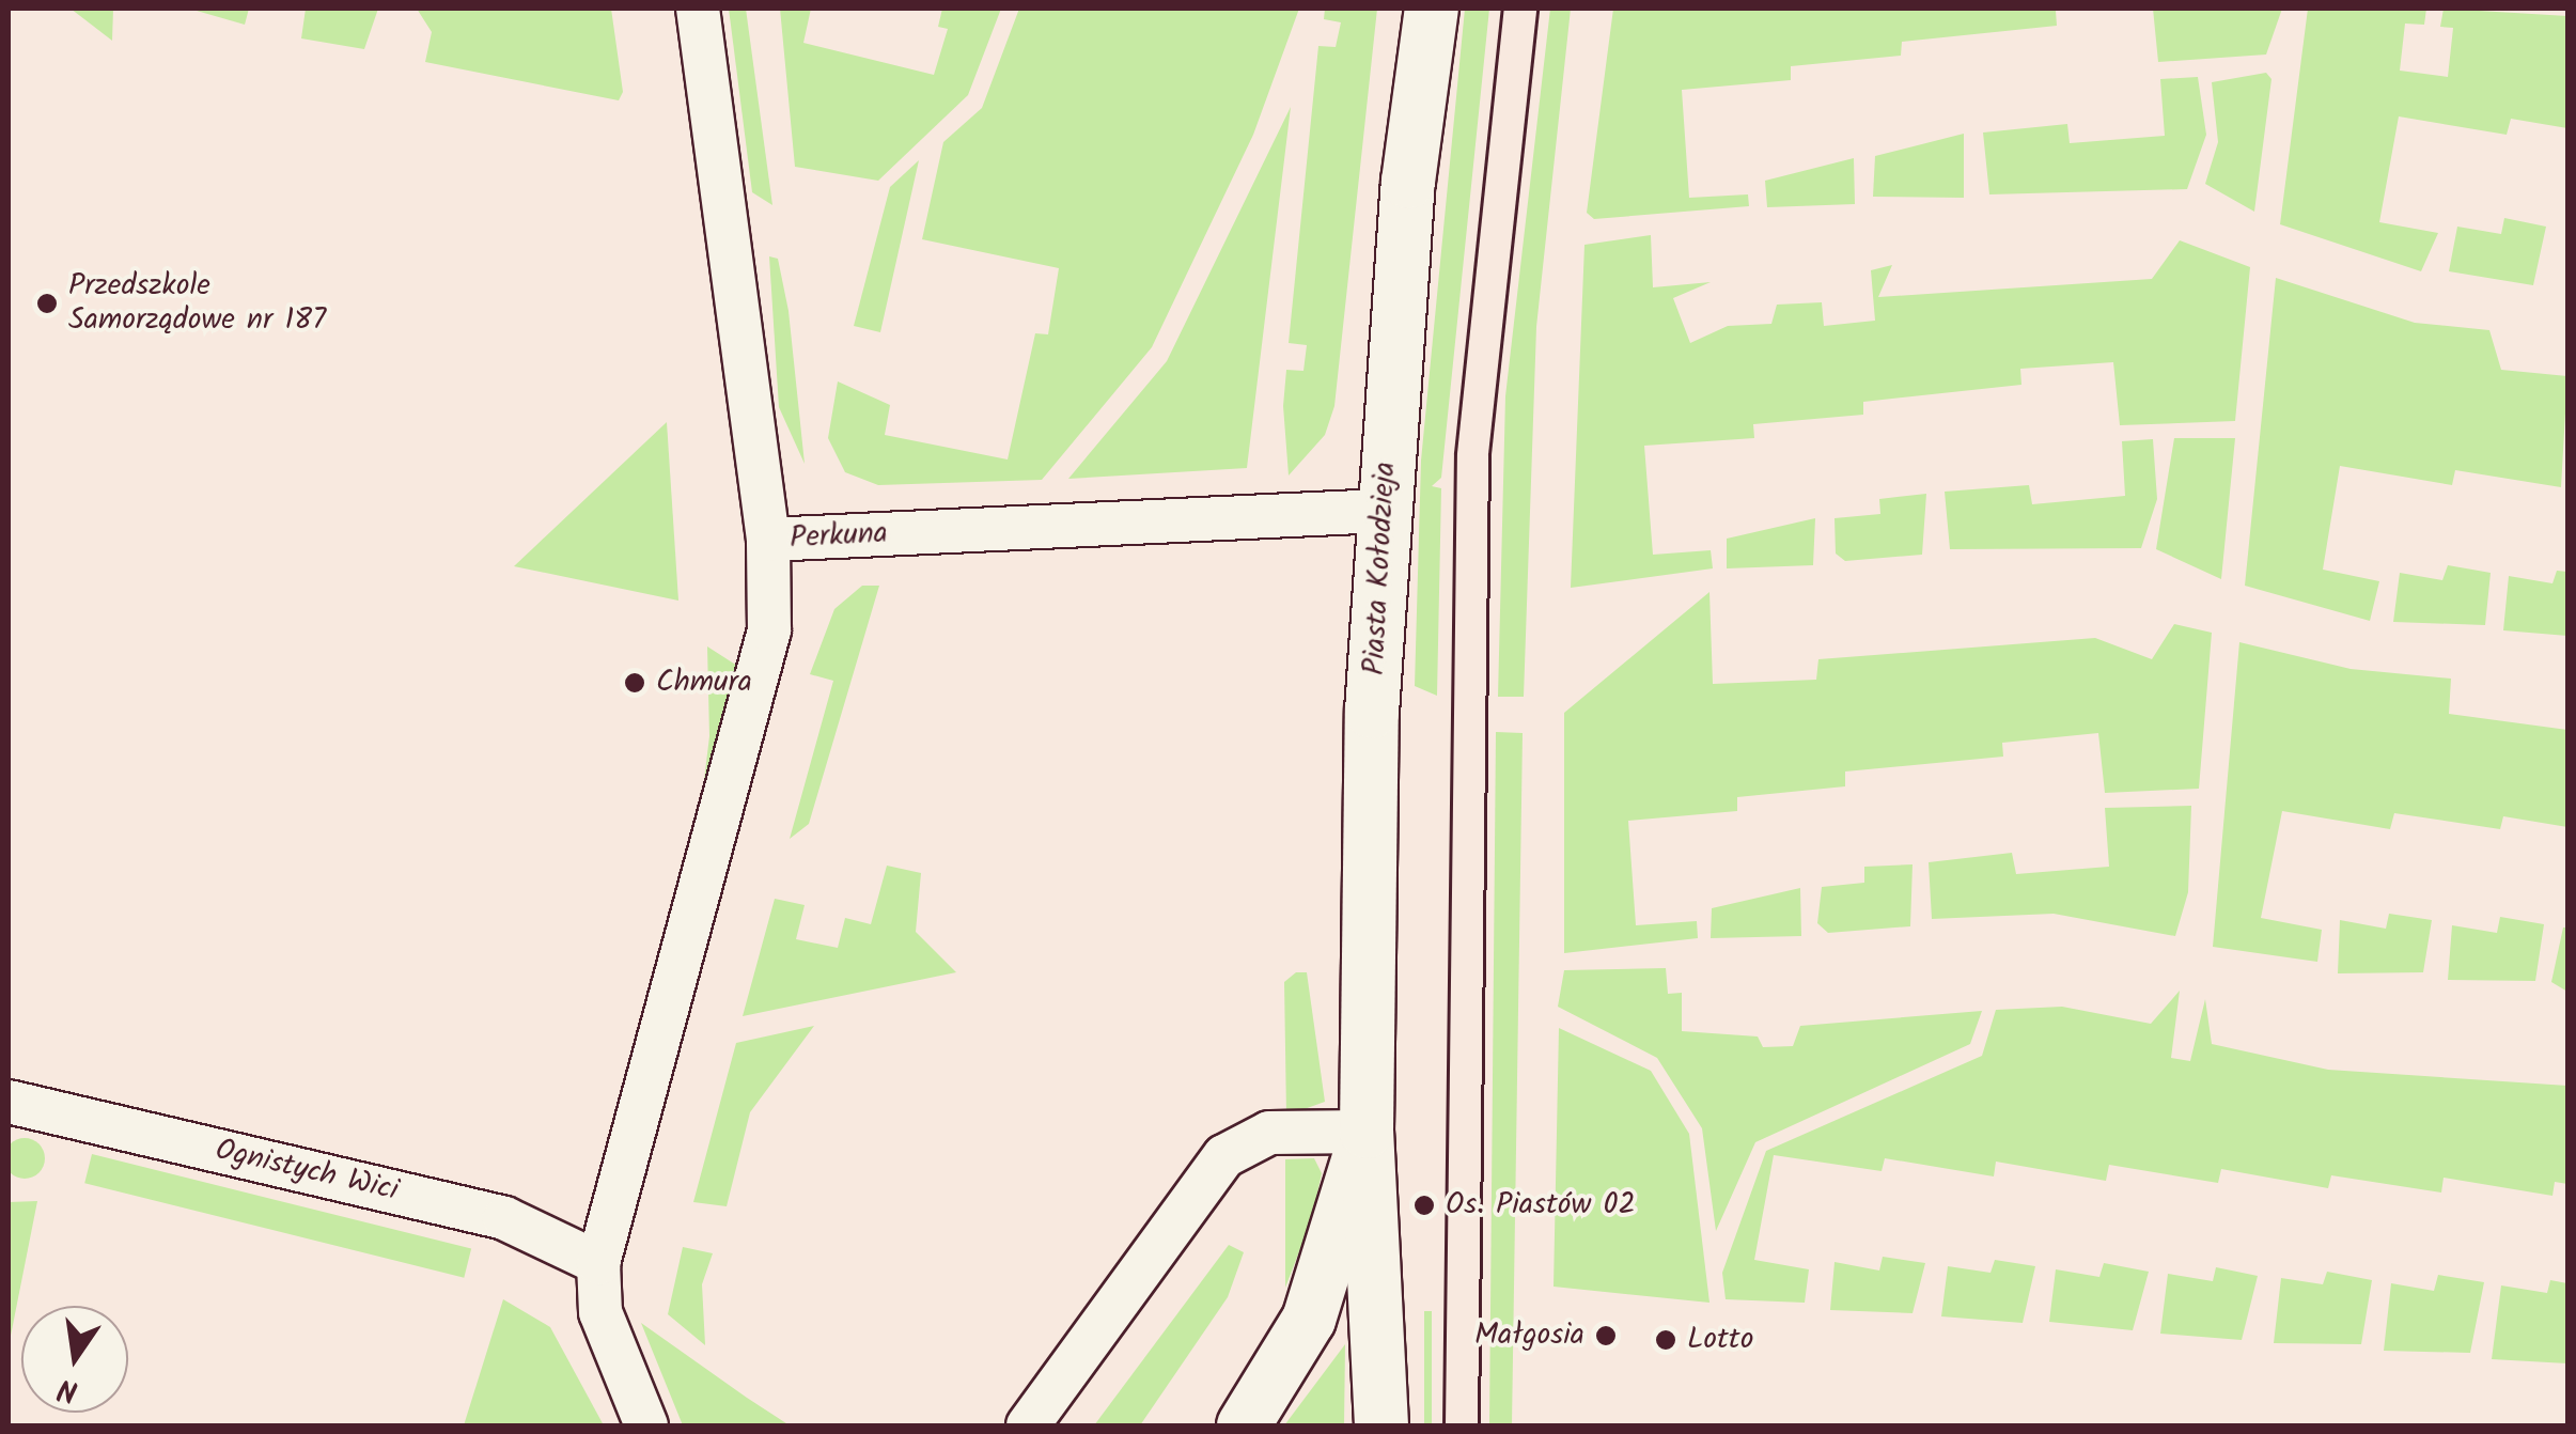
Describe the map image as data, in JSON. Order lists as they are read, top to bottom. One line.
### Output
{"streets":{"street":["Perkuna","Piasta Kołodzieja","Ognistych Wici"]},"crossings":[["Perkuna","Piasta Kołodzieja"]],"places":["Przedszkole Samorządowe nr 187","Chmura","Os. Piastów 02","Małgosia","Lotto"],"north":"bottom"}
